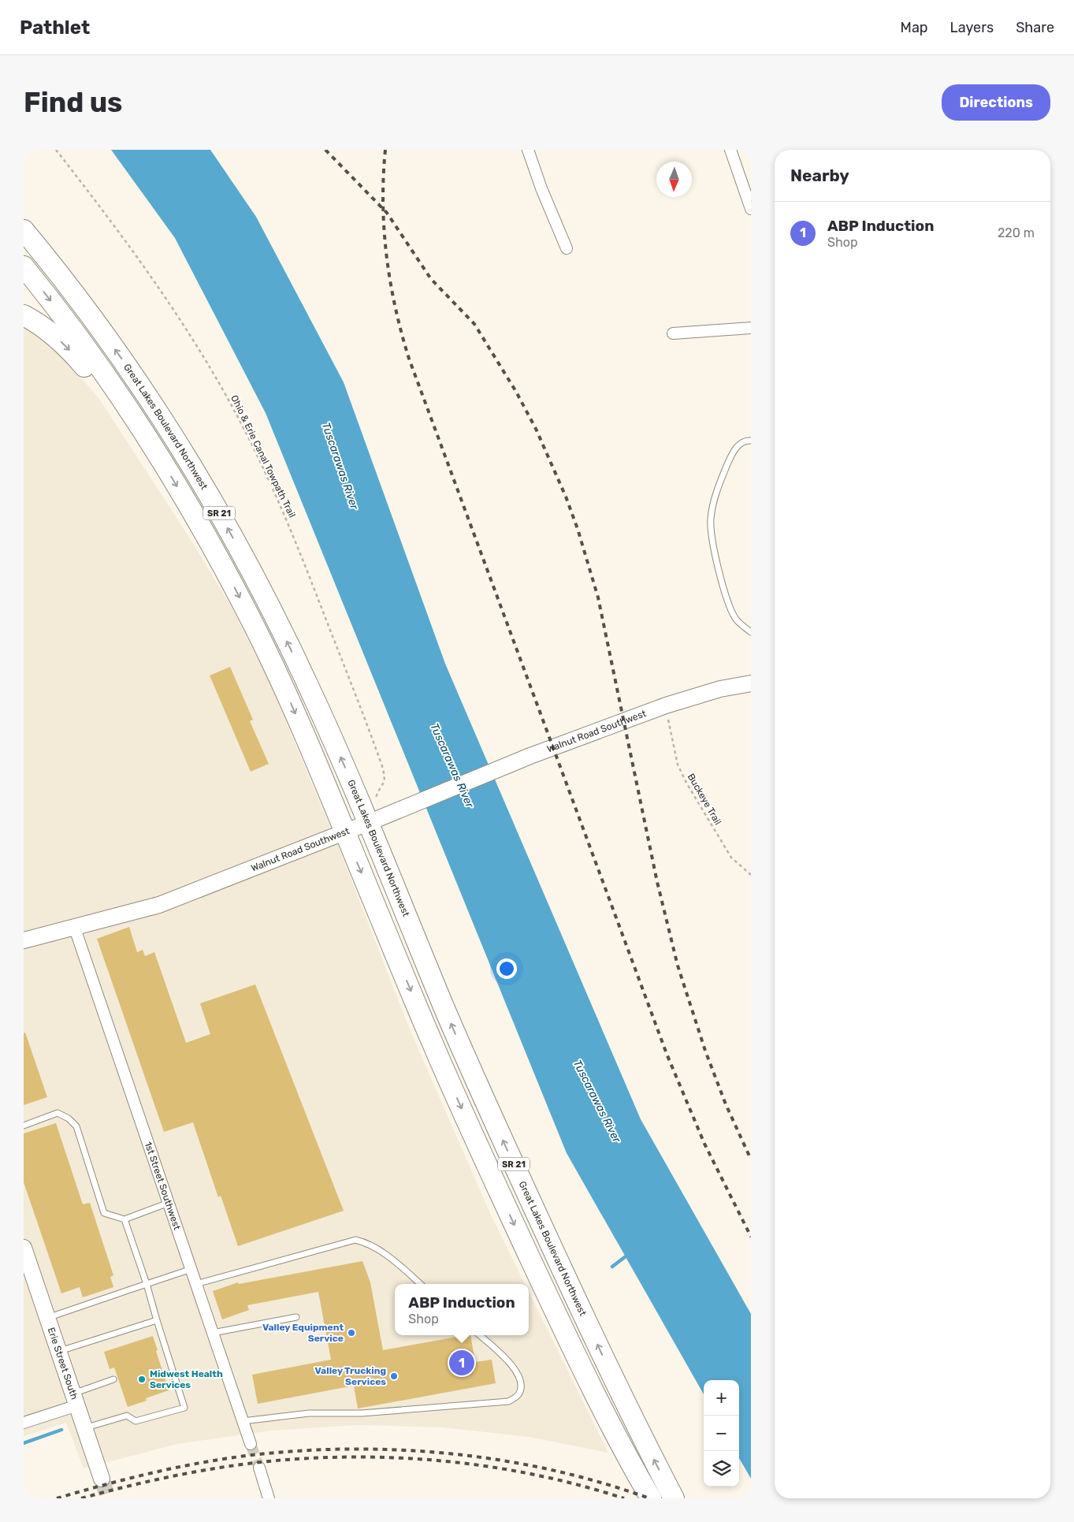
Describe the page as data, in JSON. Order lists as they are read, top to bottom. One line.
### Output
{"streets":{"highway":["Great Lakes Boulevard Northwest","SR 21"],"main road":["Walnut Road Southwest","Erie Street South"],"street":["1st Street Southwest"],"path":["Ohio & Erie Canal Towpath Trail","Buckeye Trail"]},"crossings":[["Great Lakes Boulevard Northwest","Walnut Road Southwest"],["SR 21","Walnut Road Southwest"],["Walnut Road Southwest","1st Street Southwest"]],"water":["Tuscarawas River"],"places":["Valley Equipment Service","Valley Trucking Services","Midwest Health Services"],"north":"bottom","page":{"header":"Pathlet","nav":["Map","Layers","Share"],"buttons":"Directions","title":"Find us","heading":"Nearby","list":[{"mark":"1","name":"ABP Induction","note":"Shop","value":"220 m"}],"popup":["ABP Induction","Shop"],"pins":"1","map_buttons":["+","−"]}}
